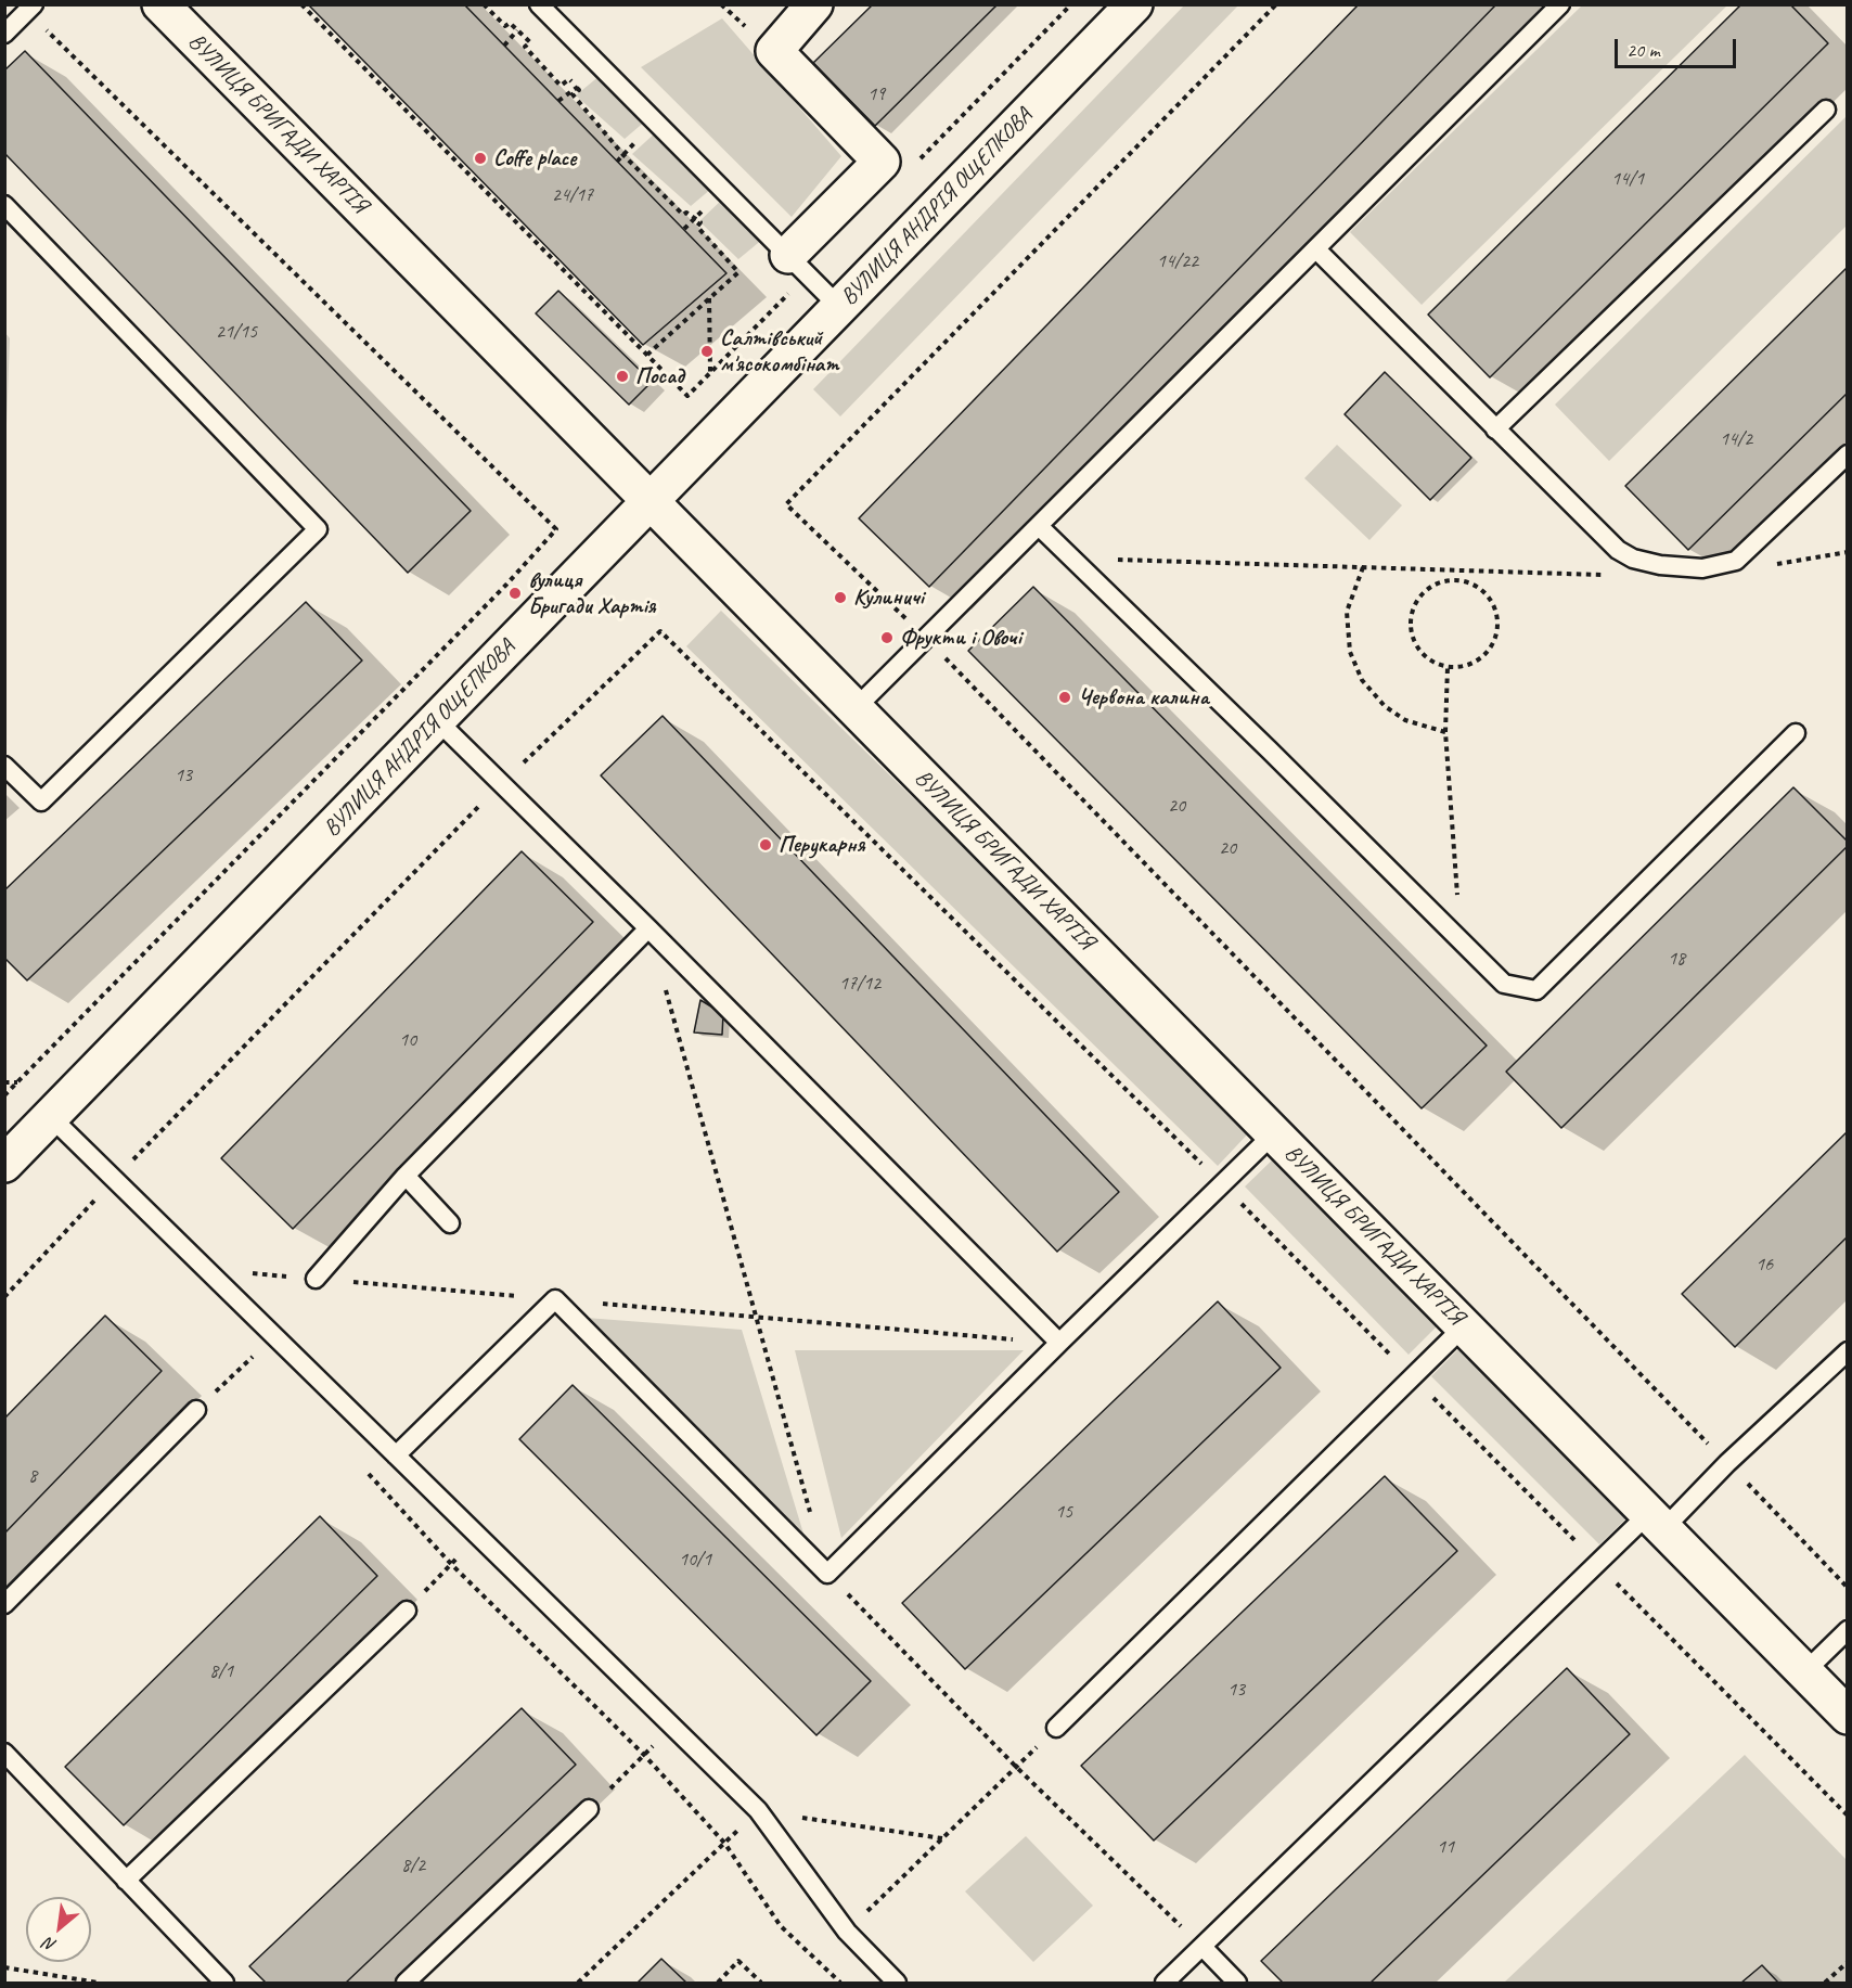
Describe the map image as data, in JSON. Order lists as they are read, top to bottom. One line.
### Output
{"streets":{"street":["ВУЛИЦЯ БРИГАДИ ХАРТІЯ","ВУЛИЦЯ АНДРІЯ ОЩЕПКОВА"]},"crossings":[["ВУЛИЦЯ БРИГАДИ ХАРТІЯ","ВУЛИЦЯ АНДРІЯ ОЩЕПКОВА"]],"places":["Coffe place","Салтівський м'ясокомбінат","Посад","вулиця Бригади Хартія","Кулиничі","Фрукти і Овочі","Червона калина","Перукарня"],"house_numbers":["19","14/1","24/17","14/22","21/15","14/2","13","20","20","18","17/12","10","16","8","15","10/1","8/1","13","11","8/2"],"scale_bar":"20 m","north":"bottom left"}
